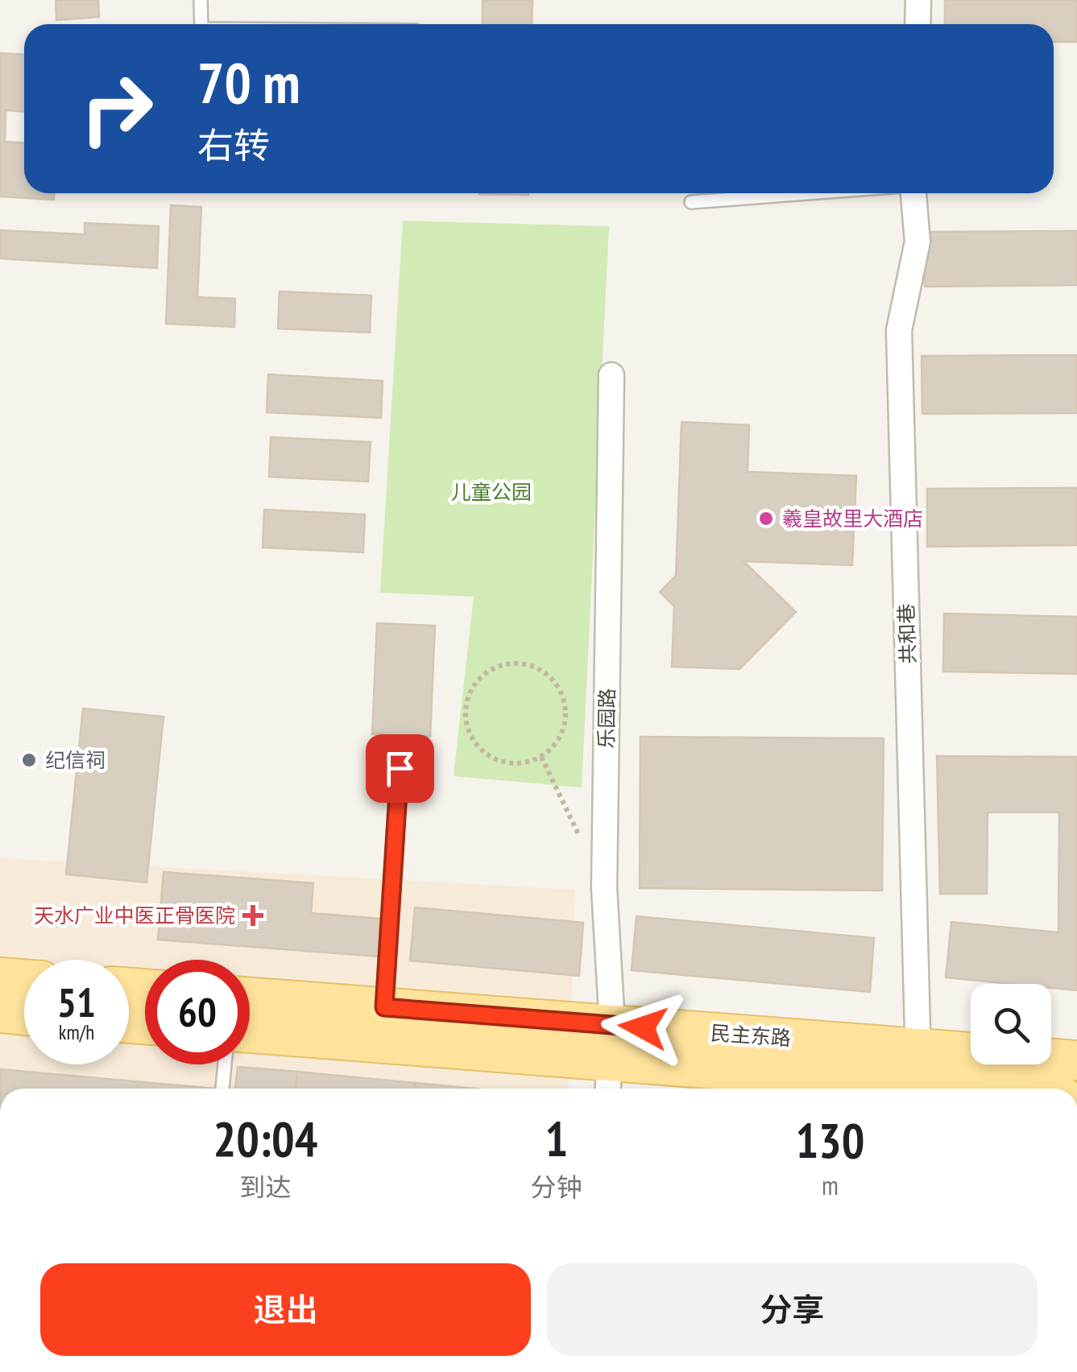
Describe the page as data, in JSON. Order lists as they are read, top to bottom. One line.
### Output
{"streets":{"main road":["民主东路"],"street":["共和巷","乐园路"]},"crossings":[["共和巷","民主东路"],["乐园路","民主东路"]],"parks":["儿童公园"],"places":{"other":["羲皇故里大酒店","纪信祠"],"health":["天水广业中医正骨医院"]},"page":{"turn":["70 m","右转"],"speed":"51 km/h","limit":"60","eta":["20:04","到达","1","分钟","130","m"],"buttons":["退出","分享"]}}
